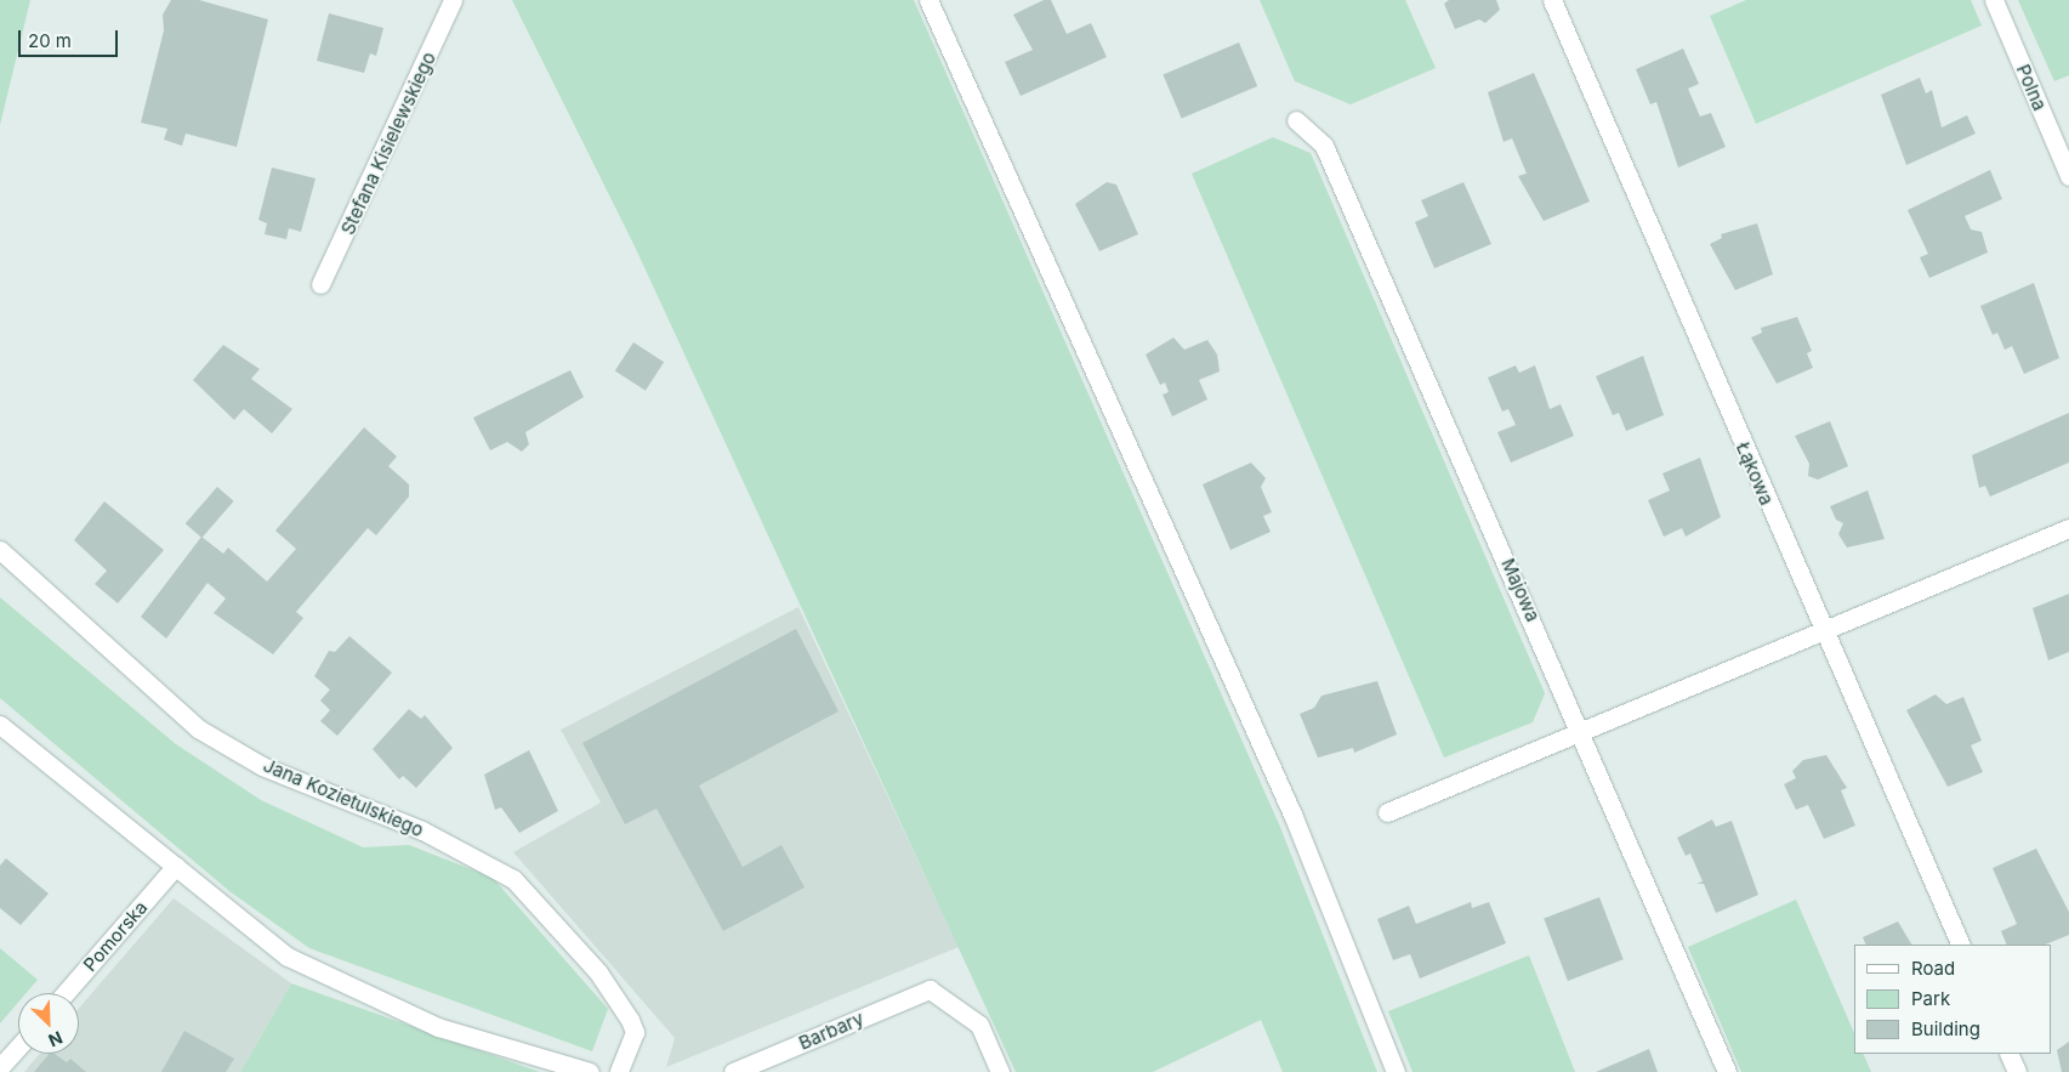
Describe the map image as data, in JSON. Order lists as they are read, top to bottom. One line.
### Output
{"streets":{"street":["Polna","Stefana Kisielewskiego","Łąkowa","Majowa","Jana Kozietulskiego","Pomorska","Barbary"]},"legend":["Road","Park","Building"],"scale_bar":"20 m","north":"bottom right"}
